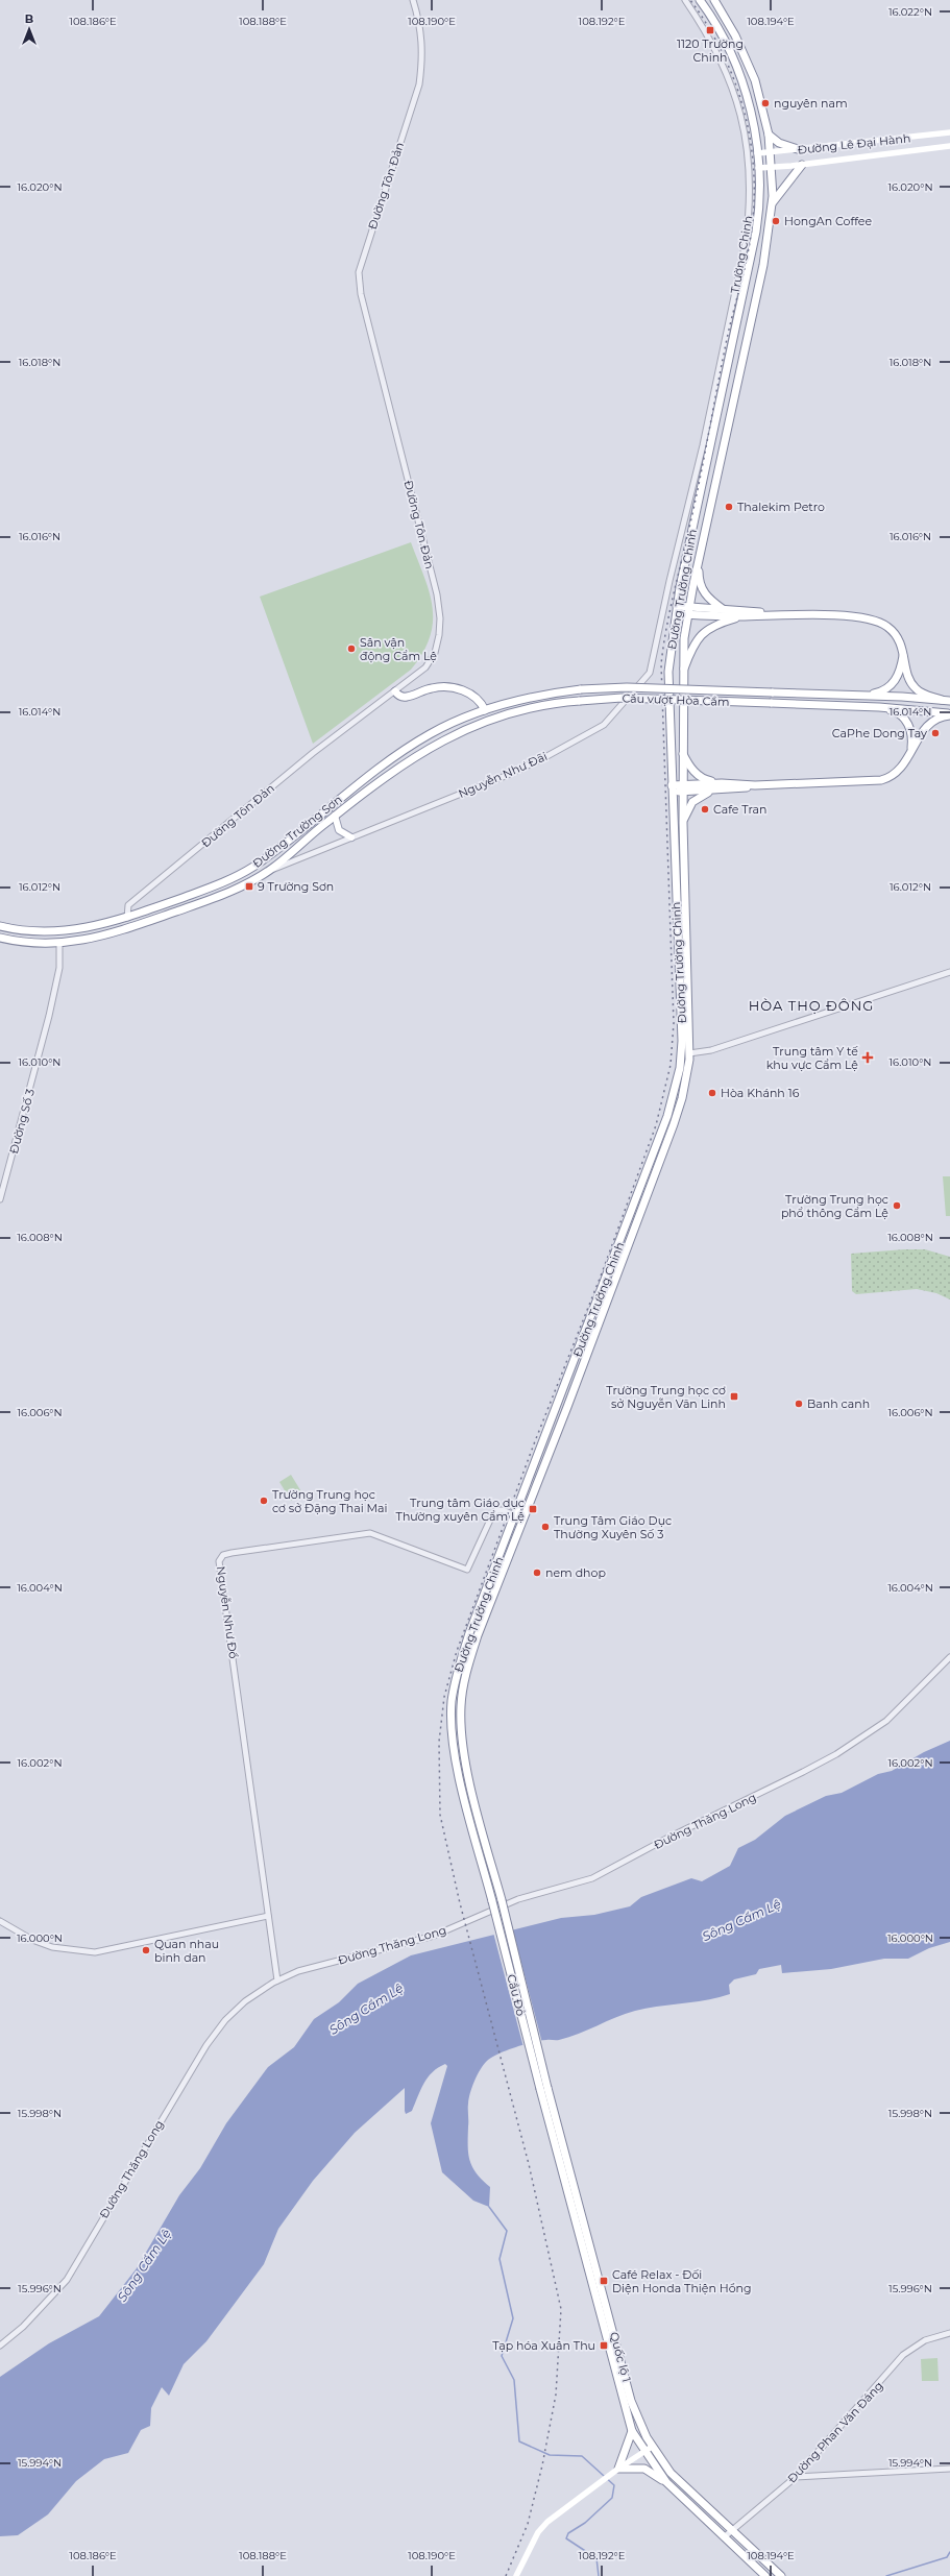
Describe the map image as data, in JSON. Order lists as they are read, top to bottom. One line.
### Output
{"streets":{"highway":["Đường Trường Chinh","Cầu vượt Hòa Cầm","Đường Trường Sơn","Cầu Đỏ","Quốc lộ 1"],"main road":["Đường Lê Đại Hành"],"street":["Đường Tôn Đản","Trường Chinh","Nguyễn Như Đãi","Đường Số 3","Nguyễn Như Đổ","Đường Thăng Long","Đường Phan Văn Đáng"]},"crossings":[["Đường Lê Đại Hành","Đường Trường Chinh"],["Đường Tôn Đản","Đường Trường Sơn"],["Trường Chinh","Nguyễn Như Đãi"],["Đường Trường Chinh","Nguyễn Như Đổ"],["Đường Trường Chinh","Cầu Đỏ"],["Cầu vượt Hòa Cầm","Đường Trường Sơn"],["Nguyễn Như Đãi","Đường Trường Sơn"],["Đường Trường Sơn","Đường Số 3"],["Nguyễn Như Đổ","Đường Thăng Long"],["Cầu Đỏ","Quốc lộ 1"],["Quốc lộ 1","Đường Phan Văn Đáng"]],"districts":["HÒA THỌ ĐÔNG"],"water":["Sông Cẩm Lệ"],"places":{"transit":["1120 Trường Chinh","9 Trường Sơn","Trường Trung học cơ sở Nguyễn Văn Linh","Trung tâm Giáo dục Thường xuyên Cẩm Lệ","Café Relax - Đối Diện Honda Thiện Hồng","Tạp hóa Xuân Thu"],"other":["nguyên nam","HongAn Coffee","Thalekim Petro","Sân vận động Cẩm Lệ","CaPhe Dong Tay","Cafe Tran","Hòa Khánh 16","Trường Trung học phổ thông Cẩm Lệ","Banh canh","Trường Trung học cơ sở Đặng Thai Mai","Trung Tâm Giáo Dục Thường Xuyên Số 3","nem dhop","Quan nhau binh dan"],"health":["Trung tâm Y tế khu vực Cẩm Lệ"]},"north":"top","coordinates":["16.022°N","108.186°E","108.188°E","108.190°E","108.192°E","108.194°E","16.020°N","16.018°N","16.016°N","16.014°N","16.012°N","16.010°N","16.008°N","16.006°N","16.004°N","16.002°N","16.000°N","15.998°N","15.996°N","15.994°N"]}
